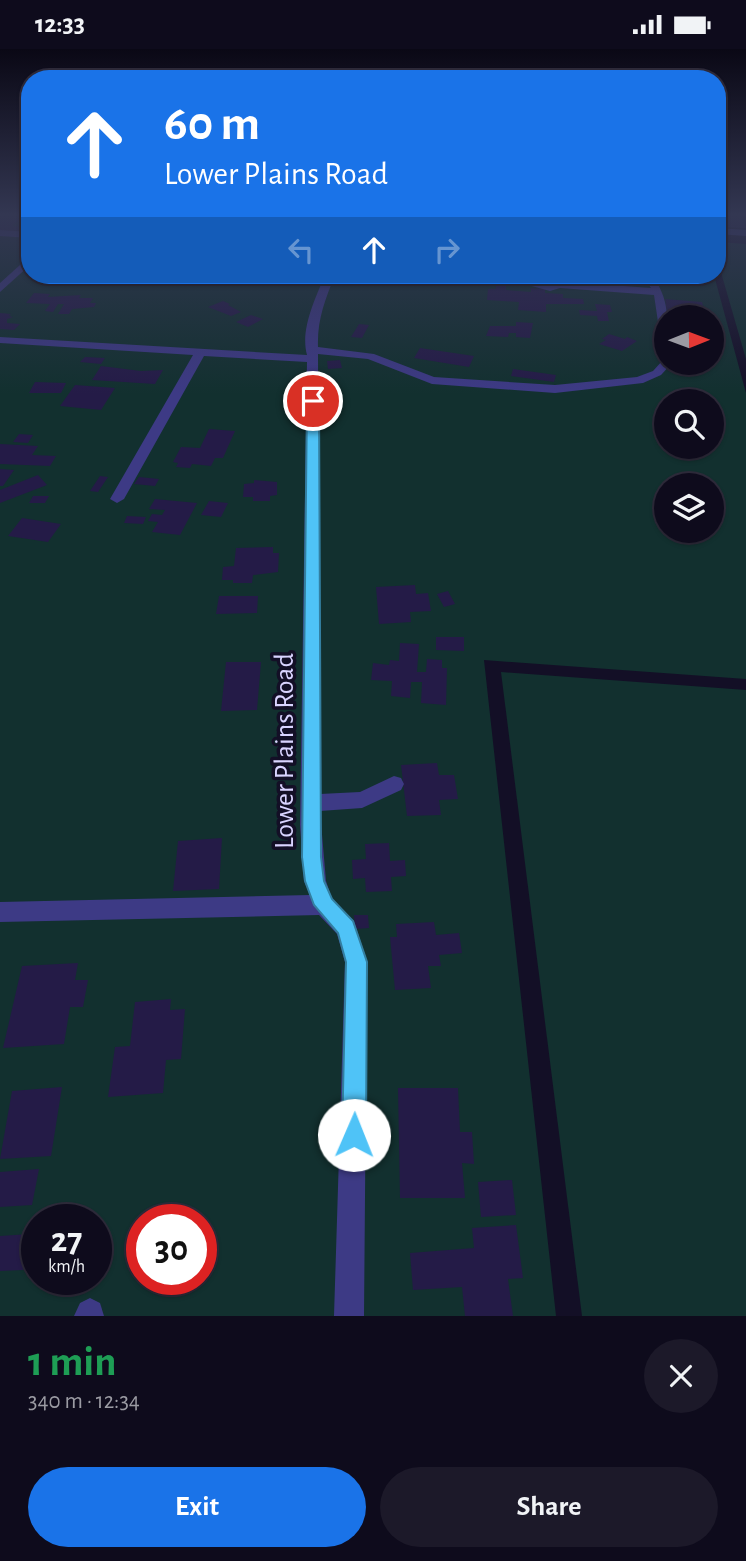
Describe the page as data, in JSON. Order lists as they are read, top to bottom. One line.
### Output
{"streets":{"street":["Lower Plains Road"]},"north":"right","page":{"status":"12:33","turn":["60 m","Lower Plains Road"],"speed":"27 km/h","limit":"30","heading":["1 min","340 m · 12:34"],"buttons":["Exit","Share"]}}
